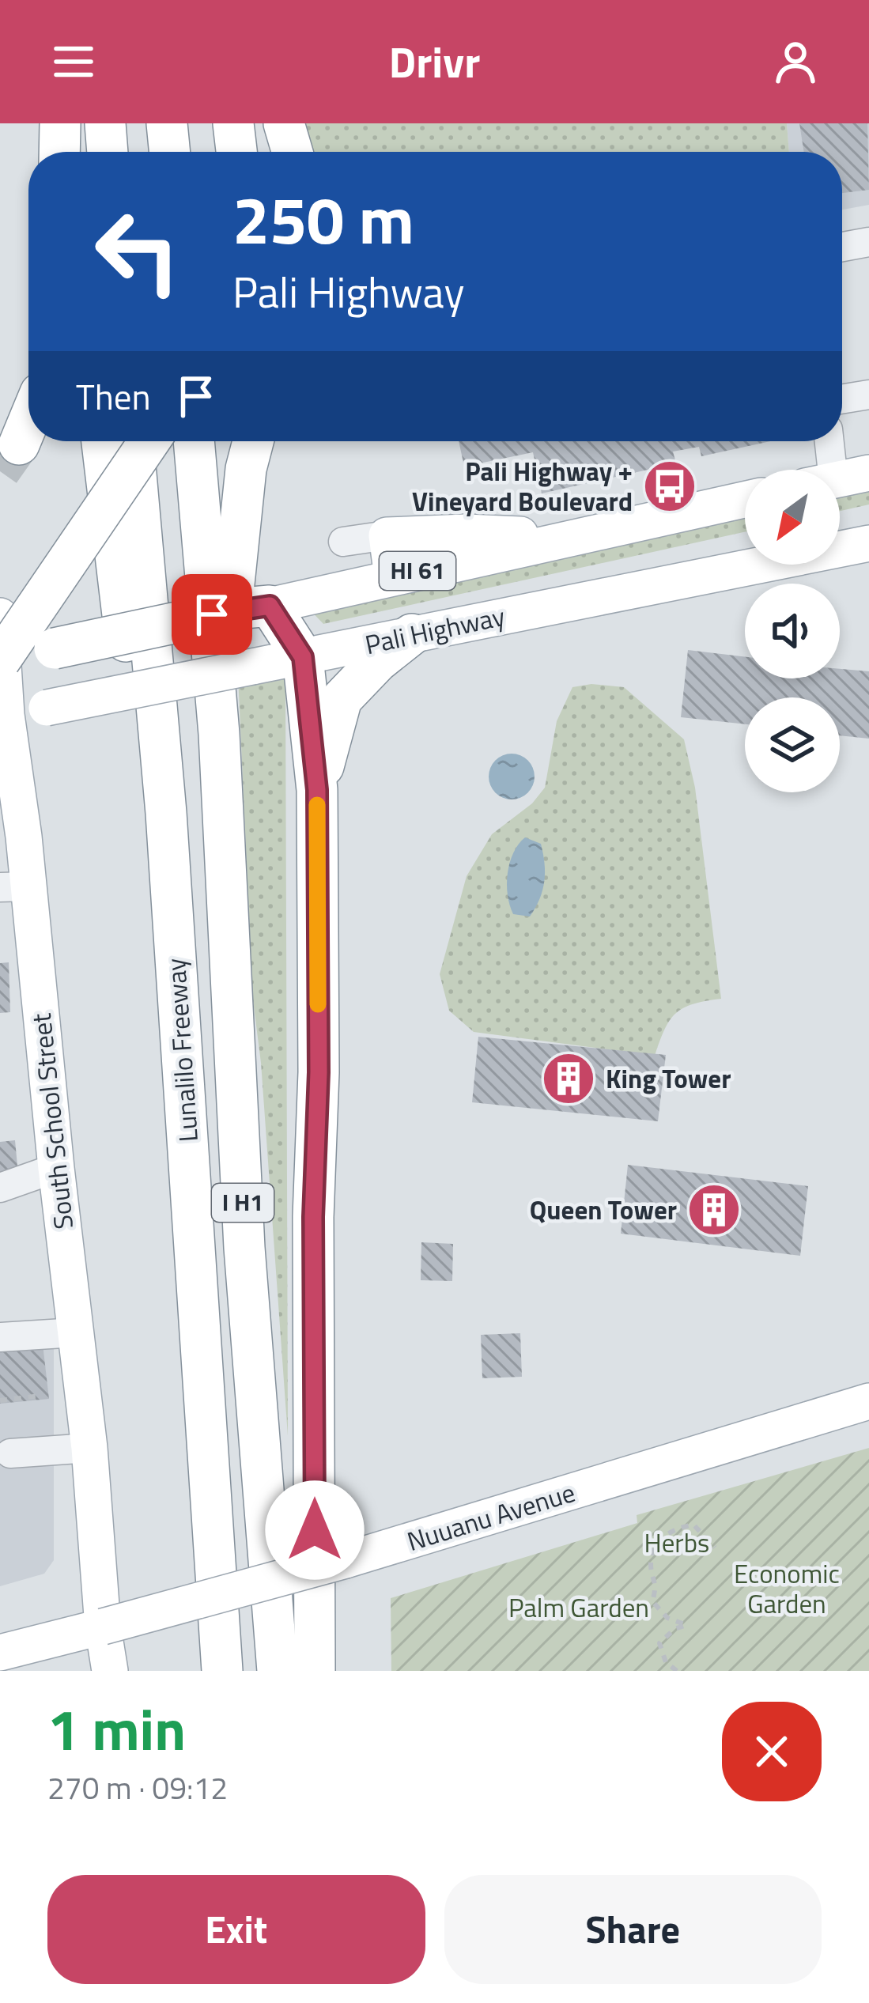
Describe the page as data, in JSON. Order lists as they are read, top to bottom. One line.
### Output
{"streets":{"highway":["HI 61","Lunalilo Freeway","I H1"],"main road":["Pali Highway","South School Street","Nuuanu Avenue"]},"crossings":[["HI 61","South School Street"],["Pali Highway","South School Street"],["South School Street","Nuuanu Avenue"]],"parks":["Herbs","Economic Garden","Palm Garden"],"places":{"bus stop":["Pali Highway + Vineyard Boulevard"],"building":["King Tower","Queen Tower"]},"north":"bottom left","page":{"header":"Drivr","turn":["250 m","Pali Highway"],"then":"Then","heading":["1 min","270 m · 09:12"],"buttons":["Exit","Share"]}}
